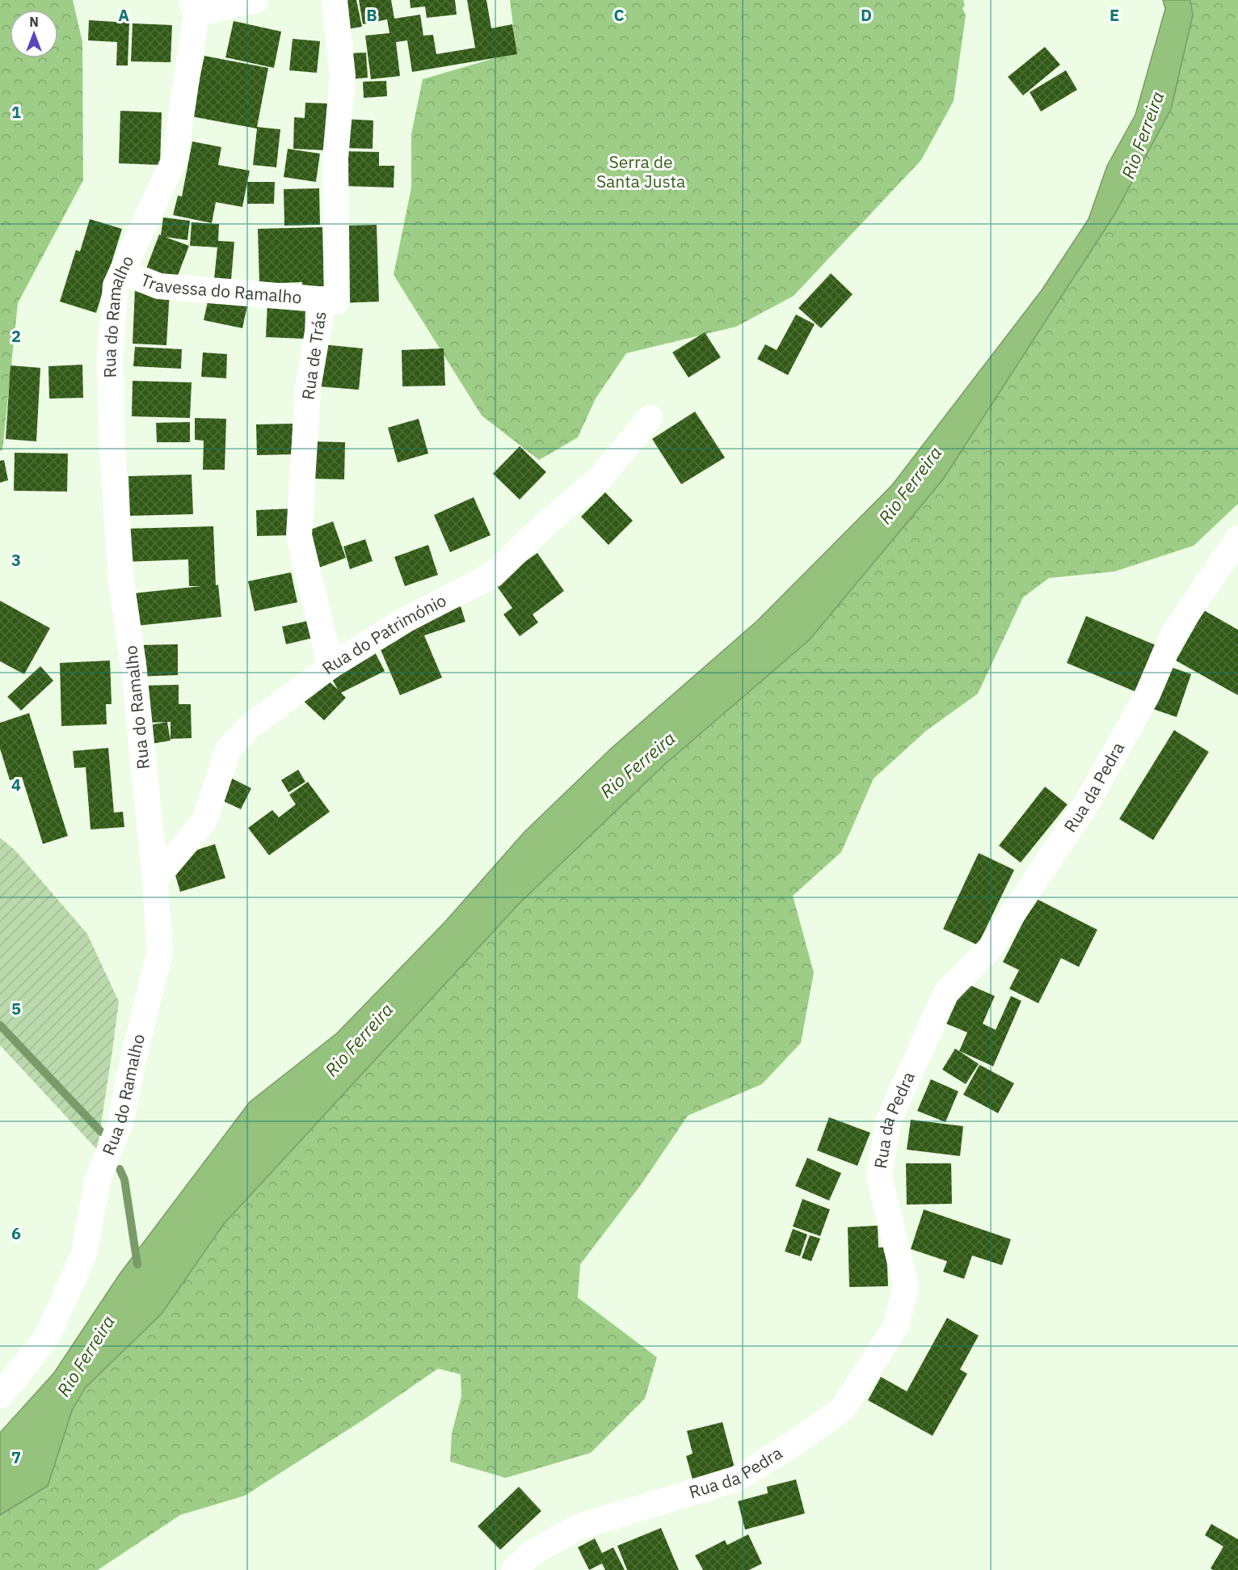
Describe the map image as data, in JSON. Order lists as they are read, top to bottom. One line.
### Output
{"streets":{"street":["Travessa do Ramalho","Rua do Ramalho","Rua de Trás","Rua do Património","Rua da Pedra"]},"crossings":[["Travessa do Ramalho","Rua do Ramalho"],["Travessa do Ramalho","Rua de Trás"],["Rua do Ramalho","Rua do Património"],["Rua de Trás","Rua do Património"]],"water":["Rio Ferreira"],"parks":["Serra de Santa Justa"],"north":"top","grid":{"columns":["A","B","C","D","E"],"rows":["1","2","3","4","5","6","7"]}}
